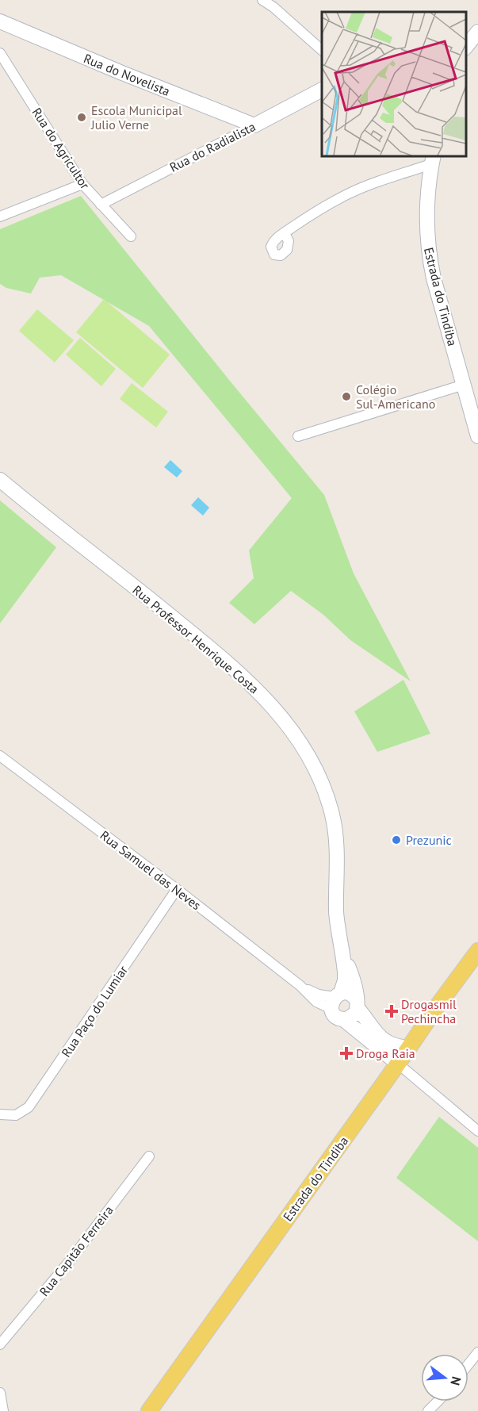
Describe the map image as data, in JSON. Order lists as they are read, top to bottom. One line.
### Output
{"streets":{"main road":["Estrada do Tindiba"],"street":["Rua do Novelista","Rua do Radialista","Rua do Agricultor","Rua Professor Henrique Costa","Rua Samuel das Neves","Rua Paço do Lumiar","Rua Capitão Ferreira"]},"crossings":[["Rua do Novelista","Rua do Radialista"],["Rua do Radialista","Rua do Agricultor"],["Estrada do Tindiba","Rua Professor Henrique Costa"],["Rua Professor Henrique Costa","Rua Samuel das Neves"],["Rua Samuel das Neves","Rua Paço do Lumiar"]],"places":{"other":["Escola Municipal Julio Verne","Colégio Sul-Americano","Prezunic"],"health":["Drogasmil Pechincha","Droga Raia"]},"north":"right"}
